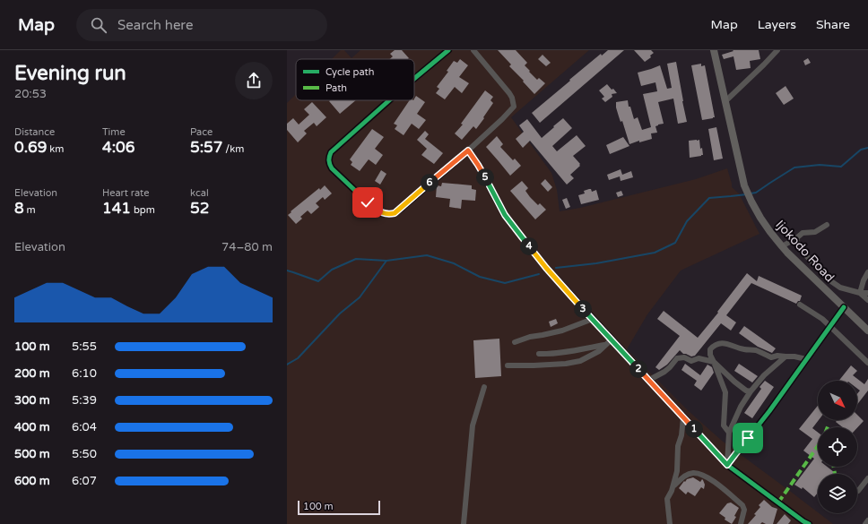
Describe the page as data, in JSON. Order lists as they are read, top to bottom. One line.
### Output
{"streets":{"main road":["Ijokodo Road"]},"legend":["Cycle path","Path"],"scale_bar":"100 m","north":"bottom right","page":{"header":"Map","search":"Search here","nav":["Map","Layers","Share"],"heading":["Evening run","20:53"],"stats":[["Distance","0.69 km"],["Time","4:06"],["Pace","5:57 /km"],["Elevation","8 m"],["Heart rate","141 bpm"],["kcal","52"]],"pins":["5","6","4","3","2","1"],"chart":["Elevation","74–80 m"],"list":[{"name":"100 m","note":"5:55"},{"name":"200 m","note":"6:10"},{"name":"300 m","note":"5:39"},{"name":"400 m","note":"6:04"},{"name":"500 m","note":"5:50"},{"name":"600 m","note":"6:07"}],"scale":"100 m"}}
